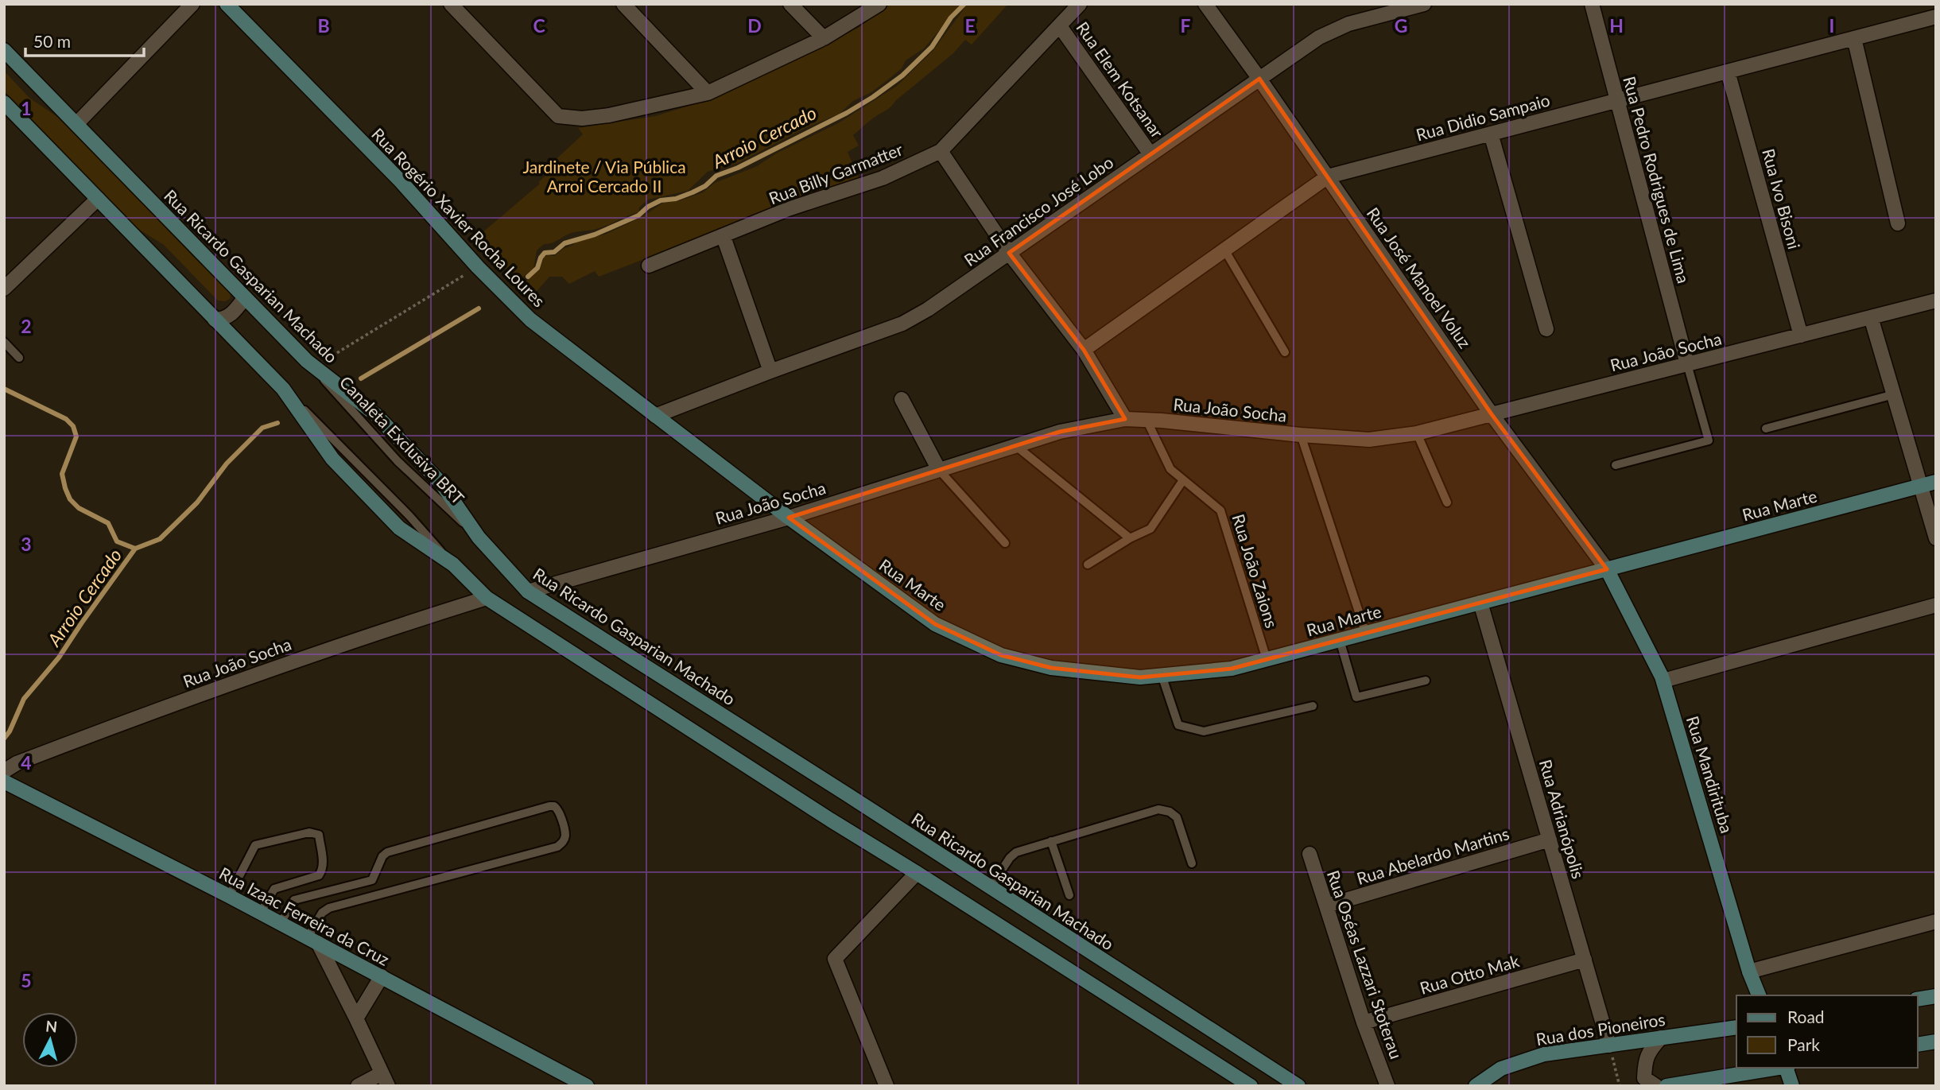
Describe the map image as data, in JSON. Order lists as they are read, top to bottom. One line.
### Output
{"streets":{"street":["Rua Elem Kotsanar","Rua Didio Sampaio","Rua Billy Garmatter","Rua Pedro Rodrigues de Lima","Rua Ivo Bisoni","Rua Francisco José Lobo","Rua Rogério Xavier Rocha Loures","Rua Ricardo Gasparian Machado","Rua José Manoel Voluz","Rua João Socha","Rua Marte","Rua Mandirituba","Rua Adrianópolis","Rua Abelardo Martins","Rua Izaac Ferreira da Cruz","Rua Oséas Lazzari Stoterau","Rua Otto Mak","Rua dos Pioneiros"],"lane":["Rua João Zaions"]},"crossings":[["Rua Elem Kotsanar","Rua Billy Garmatter"],["Rua Elem Kotsanar","Rua Francisco José Lobo"],["Rua Didio Sampaio","Rua Pedro Rodrigues de Lima"],["Rua Didio Sampaio","Rua Ivo Bisoni"],["Rua Didio Sampaio","Rua José Manoel Voluz"],["Rua Pedro Rodrigues de Lima","Rua João Socha"],["Rua Ivo Bisoni","Rua João Socha"],["Rua Francisco José Lobo","Rua Rogério Xavier Rocha Loures"],["Rua Francisco José Lobo","Rua José Manoel Voluz"],["Rua Rogério Xavier Rocha Loures","Rua João Socha"],["Rua Rogério Xavier Rocha Loures","Rua Marte"],["Rua Ricardo Gasparian Machado","Rua João Socha"],["Rua José Manoel Voluz","Rua João Socha"],["Rua José Manoel Voluz","Rua Marte"],["Rua José Manoel Voluz","Rua Mandirituba"],["Rua João Socha","Rua Marte"],["Rua João Socha","Rua João Zaions"],["Rua Marte","Rua João Zaions"],["Rua Marte","Rua Mandirituba"],["Rua Marte","Rua Adrianópolis"],["Rua Adrianópolis","Rua Abelardo Martins"],["Rua Adrianópolis","Rua Otto Mak"],["Rua Adrianópolis","Rua dos Pioneiros"],["Rua Abelardo Martins","Rua Oséas Lazzari Stoterau"],["Rua Oséas Lazzari Stoterau","Rua Otto Mak"]],"water":["Arroio Cercado"],"parks":["Jardinete / Via Pública Arroi Cercado II"],"legend":["Road","Park"],"scale_bar":"50 m","north":"top","grid":{"columns":["B","C","D","E","F","G","H","I"],"rows":["1","2","3","4","5"]}}
